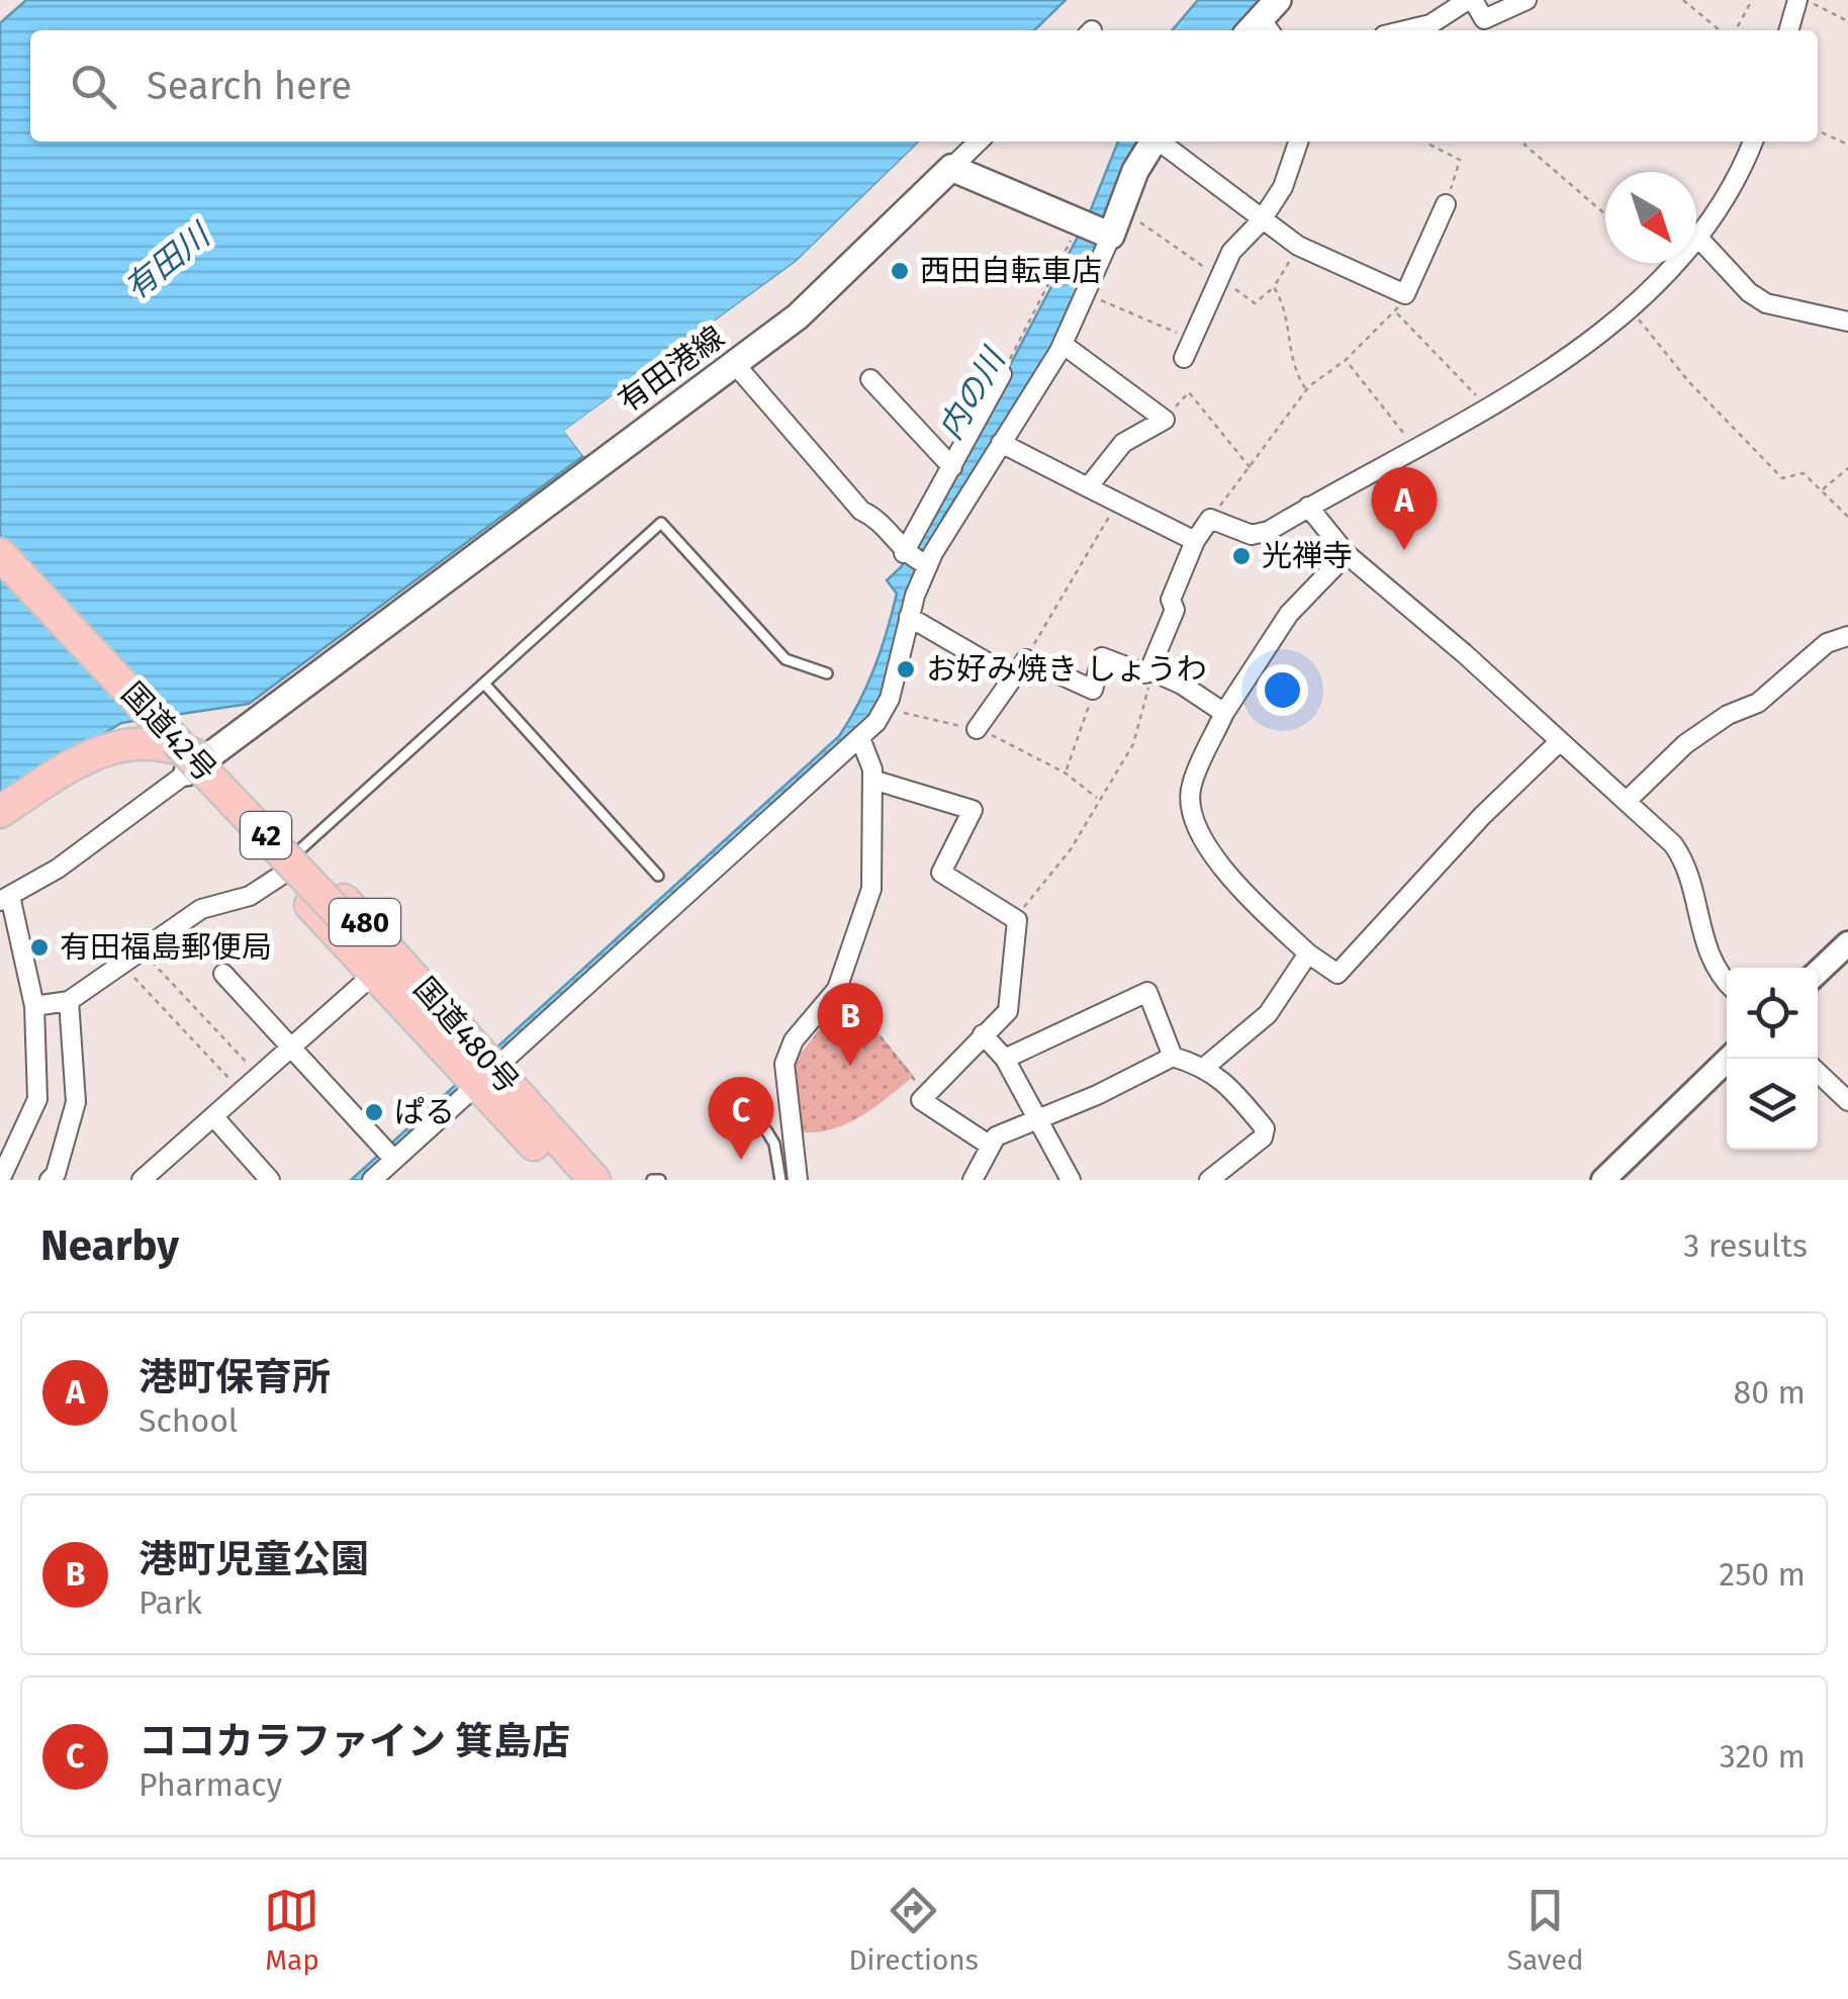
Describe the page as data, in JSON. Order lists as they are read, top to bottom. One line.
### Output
{"streets":{"highway":["国道42号","42","480","国道480号"],"main road":["有田港線"]},"crossings":[["有田港線","国道480号"],["国道42号","国道480号"]],"water":["有田川","内の川"],"places":["西田自転車店","光禅寺","お好み焼き しょうわ","有田福島郵便局","ぱる"],"north":"bottom right","page":{"search":"Search here","pins":["A","B","C"],"heading":["Nearby","3 results"],"list":[{"mark":"A","name":"港町保育所","note":"School","value":"80 m"},{"mark":"B","name":"港町児童公園","note":"Park","value":"250 m"},{"mark":"C","name":"ココカラファイン 箕島店","note":"Pharmacy","value":"320 m"}],"nav":["Map","Directions","Saved"]}}
